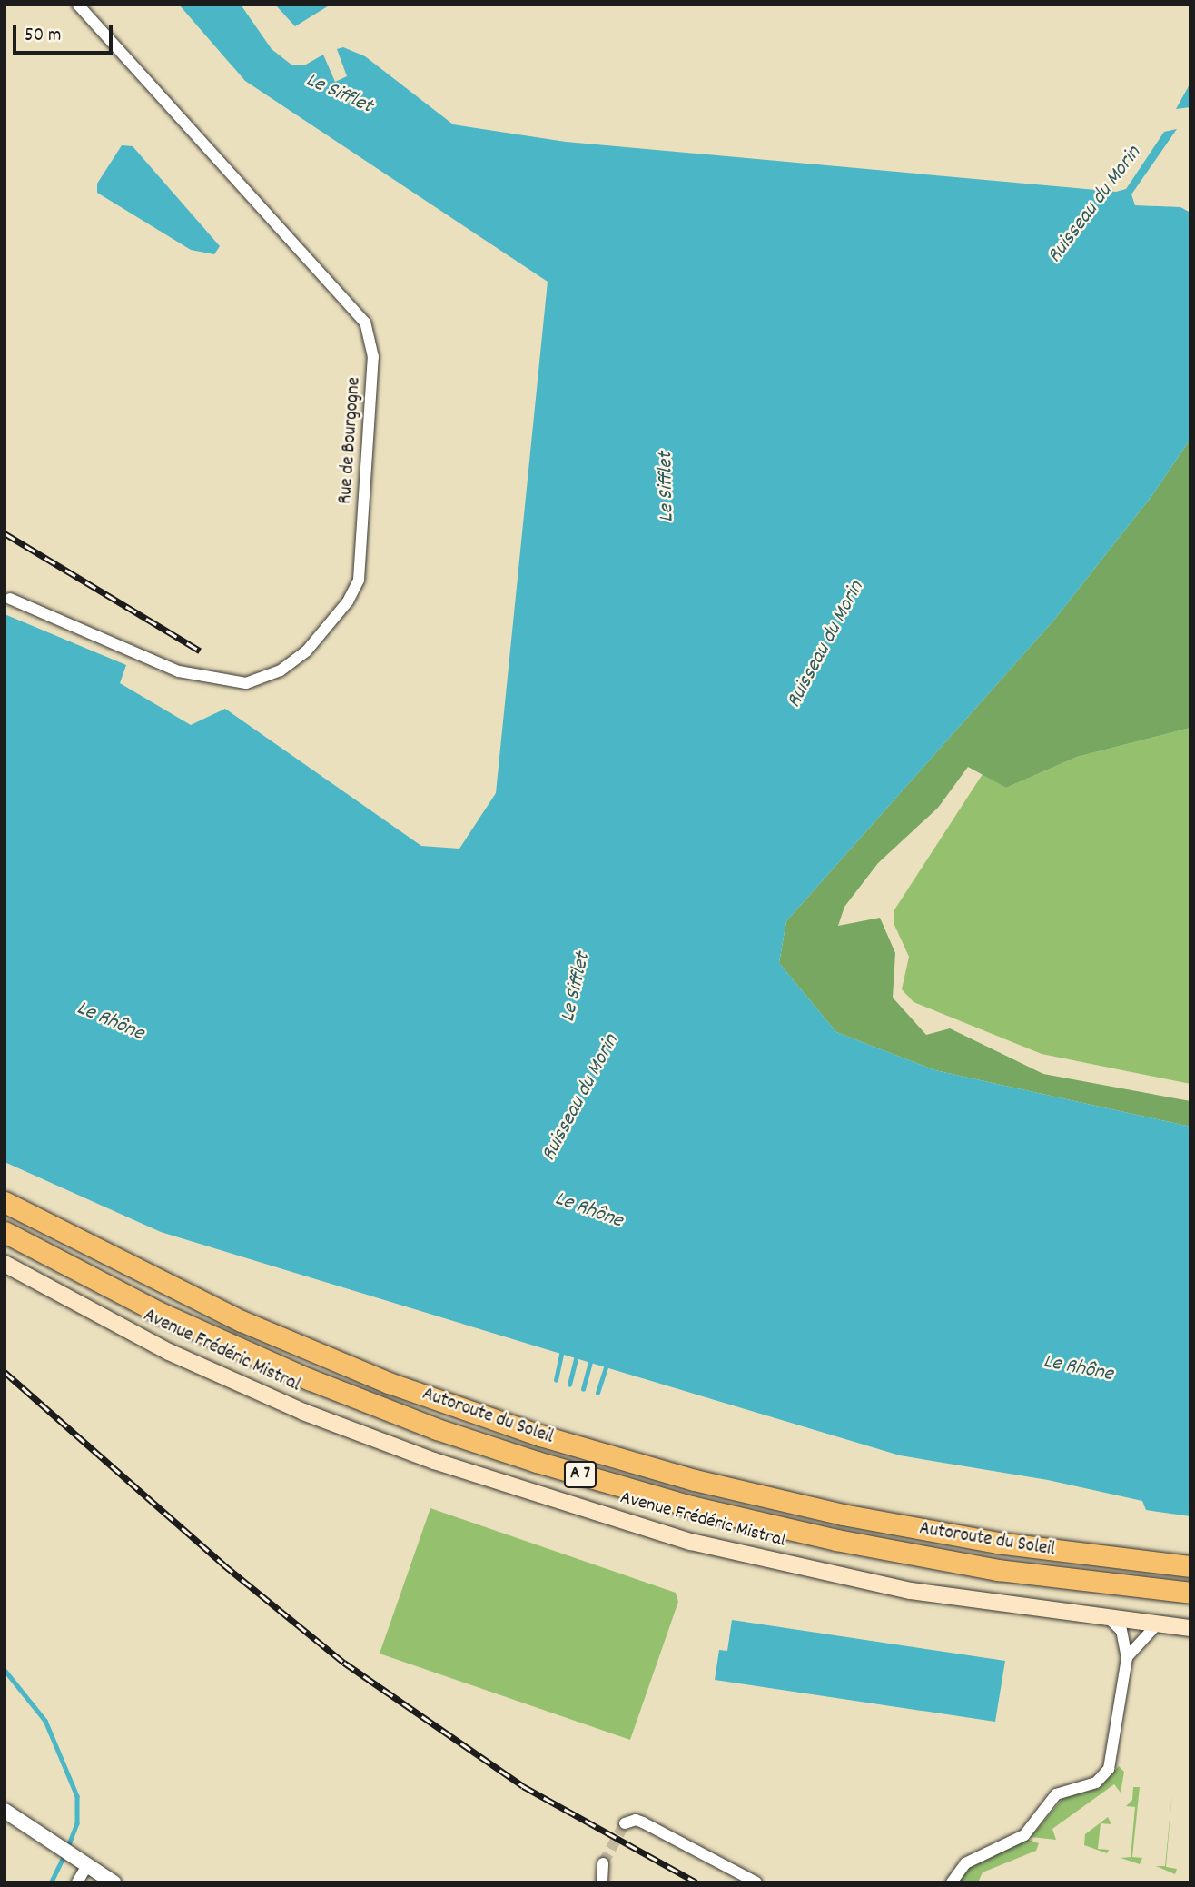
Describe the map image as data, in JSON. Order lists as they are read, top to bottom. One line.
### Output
{"streets":{"highway":["Autoroute du Soleil","A 7"],"main road":["Avenue Frédéric Mistral"],"street":["Rue de Bourgogne"]},"water":["Le Sifflet","Ruisseau du Morin","Le Rhône"],"scale_bar":"50 m"}
